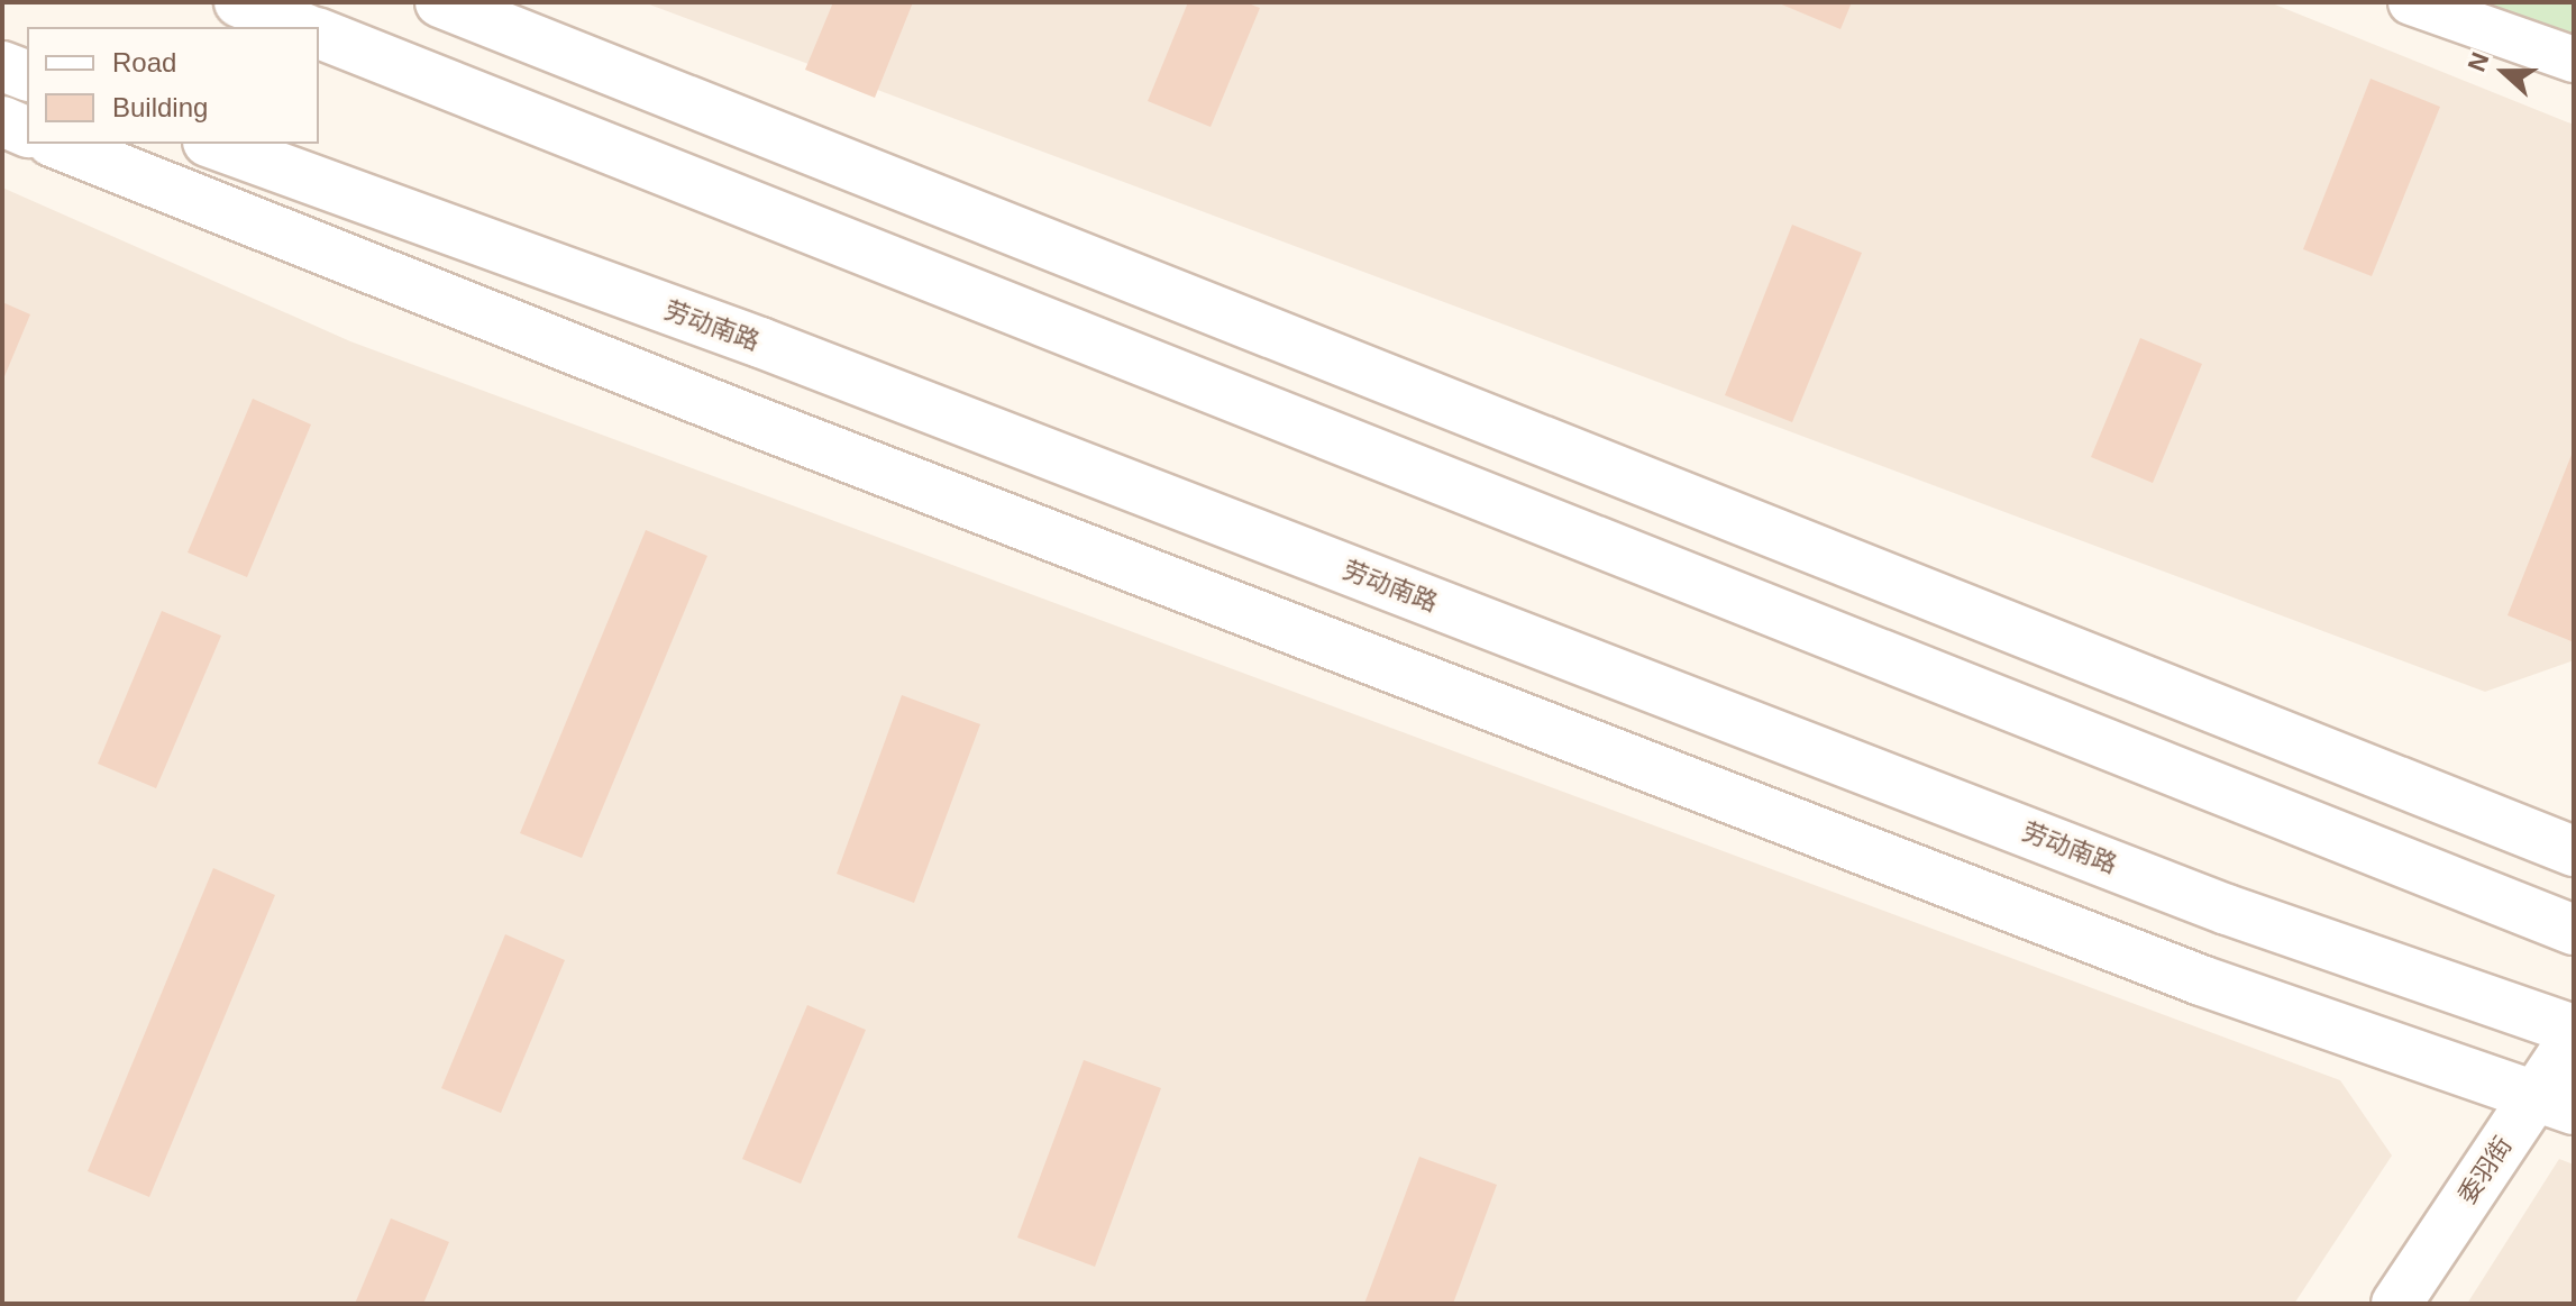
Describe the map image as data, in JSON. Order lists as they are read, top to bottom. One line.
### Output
{"streets":{"street":["劳动南路","委羽街"]},"legend":["Road","Building"],"north":"left"}
